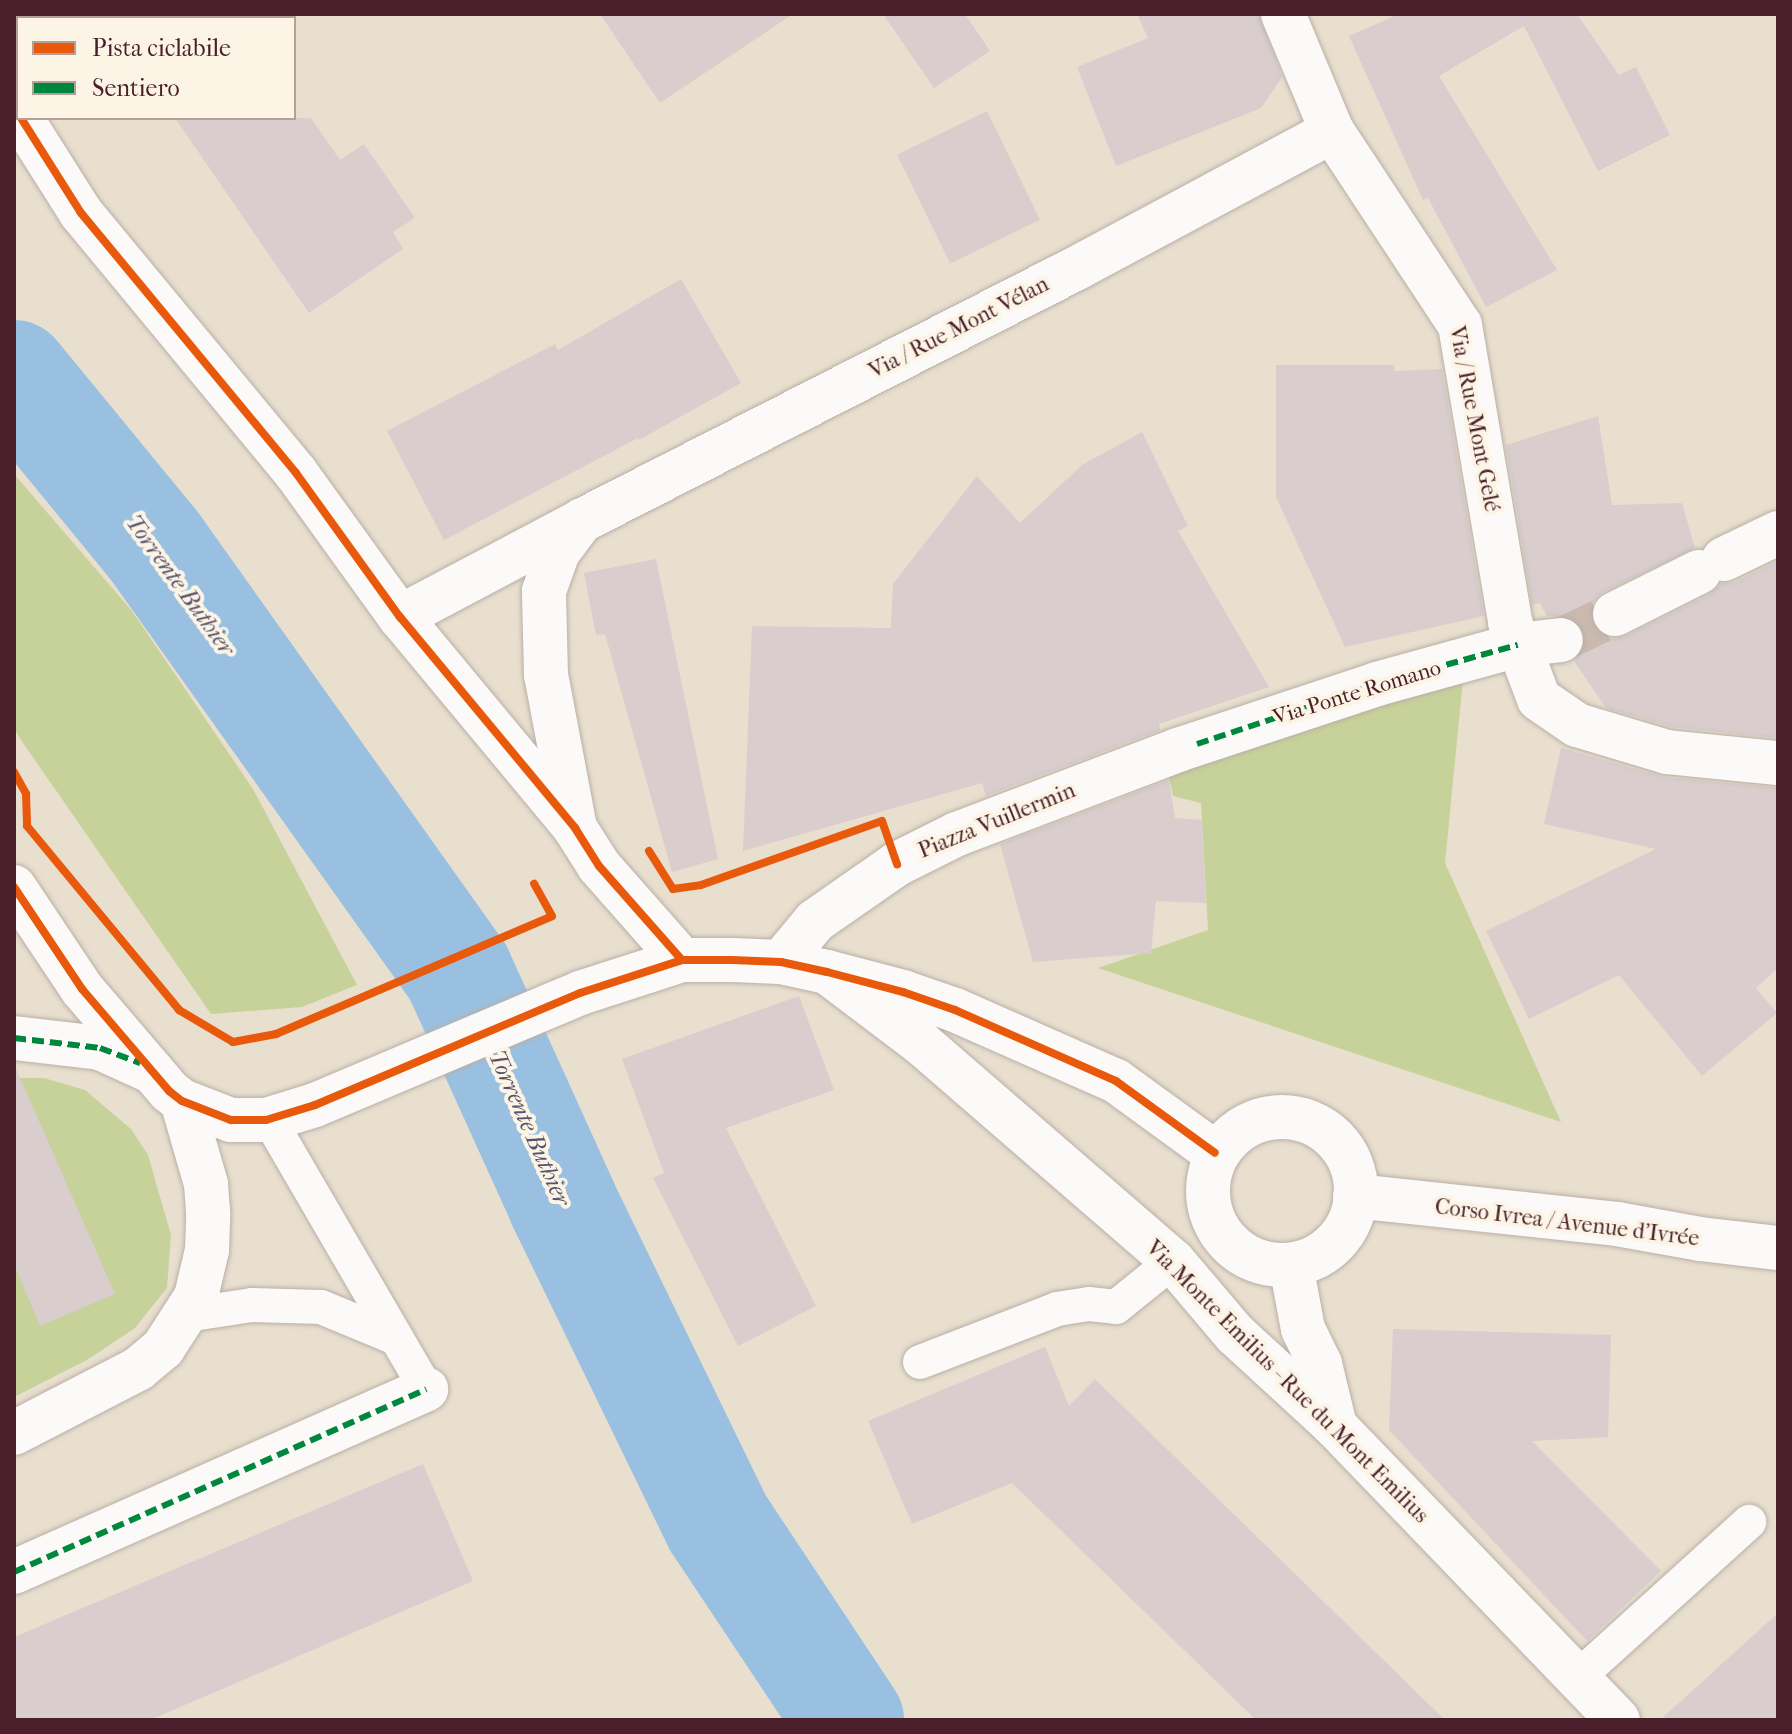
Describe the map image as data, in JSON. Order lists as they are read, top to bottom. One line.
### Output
{"streets":{"street":["Via / Rue Mont Vélan","Via / Rue Mont Gelé","Via Ponte Romano","Piazza Vuillermin","Corso Ivrea / Avenue d'Ivrée","Via Monte Emilius - Rue du Mont Emilius"]},"crossings":[["Via / Rue Mont Vélan","Via / Rue Mont Gelé"],["Via / Rue Mont Gelé","Via Ponte Romano"],["Via Ponte Romano","Piazza Vuillermin"]],"water":["Torrente Buthier"],"legend":["Pista ciclabile","Sentiero"]}
